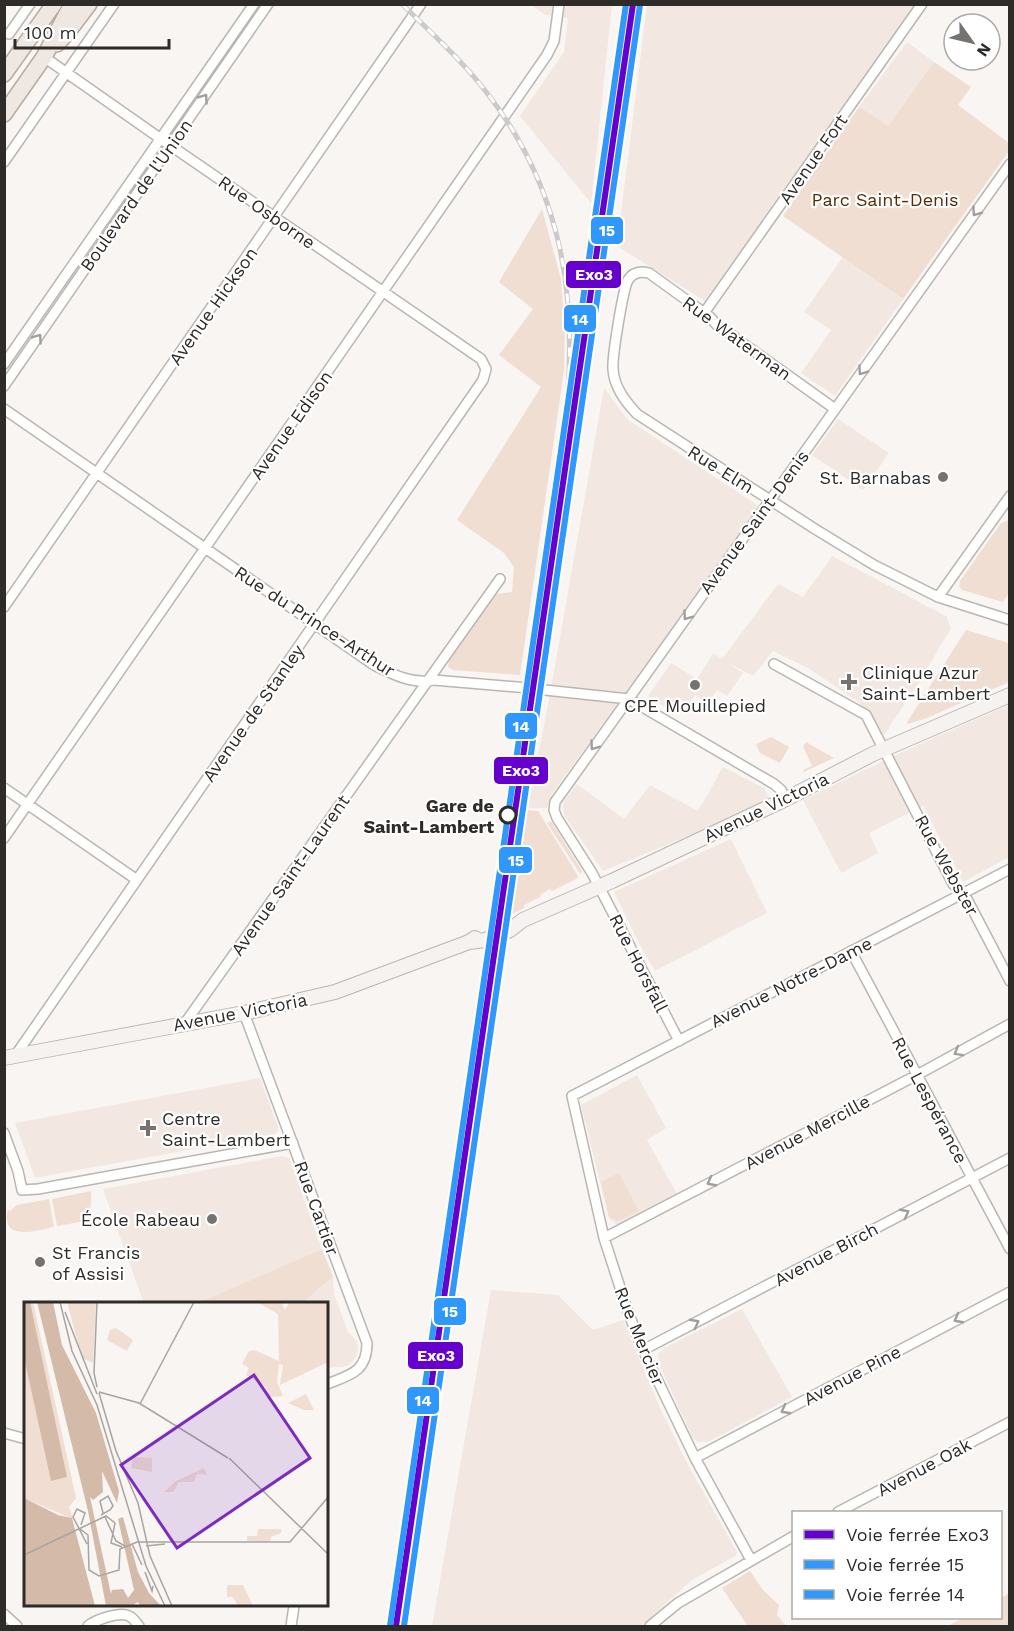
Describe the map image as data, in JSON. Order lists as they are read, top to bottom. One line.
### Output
{"streets":{"street":["Avenue Fort","Boulevard de l'Union","Rue Osborne","Avenue Hickson","Rue Waterman","Avenue Edison","Rue Elm","Avenue Saint-Denis","Rue du Prince-Arthur","Avenue de Stanley","Avenue Victoria","Rue Webster","Avenue Saint-Laurent","Rue Horsfall","Avenue Notre-Dame","Rue Lespérance","Avenue Mercille","Rue Cartier","Avenue Birch","Rue Mercier","Avenue Pine","Avenue Oak"]},"crossings":[["Avenue Fort","Rue Waterman"],["Boulevard de l'Union","Rue Osborne"],["Rue Osborne","Avenue Hickson"],["Rue Osborne","Avenue Edison"],["Rue Osborne","Avenue de Stanley"],["Avenue Hickson","Rue du Prince-Arthur"],["Rue Waterman","Rue Elm"],["Rue Waterman","Avenue Saint-Denis"],["Avenue Edison","Rue du Prince-Arthur"],["Rue Elm","Avenue Saint-Denis"],["Avenue Saint-Denis","Rue du Prince-Arthur"],["Avenue Saint-Denis","Avenue Victoria"],["Avenue Saint-Denis","Rue Horsfall"],["Rue du Prince-Arthur","Avenue de Stanley"],["Rue du Prince-Arthur","Avenue Victoria"],["Rue du Prince-Arthur","Avenue Saint-Laurent"],["Avenue de Stanley","Avenue Victoria"],["Avenue Victoria","Rue Webster"],["Avenue Victoria","Avenue Saint-Laurent"],["Avenue Victoria","Rue Horsfall"],["Avenue Victoria","Rue Cartier"],["Rue Webster","Avenue Notre-Dame"],["Rue Horsfall","Avenue Notre-Dame"],["Avenue Notre-Dame","Rue Lespérance"],["Avenue Notre-Dame","Rue Mercier"],["Rue Lespérance","Avenue Mercille"],["Rue Lespérance","Avenue Birch"],["Avenue Mercille","Rue Mercier"],["Avenue Birch","Rue Mercier"],["Rue Mercier","Avenue Pine"]],"one_way":["Avenue Saint-Denis","Avenue Mercille","Avenue Birch","Avenue Pine"],"parks":["Parc Saint-Denis"],"places":{"other":["St. Barnabas","CPE Mouillepied","Gare de Saint-Lambert","École Rabeau","St Francis of Assisi"],"health":["Clinique Azur Saint-Lambert","Centre Saint-Lambert"]},"lines":["rail line Exo3","rail line 14","rail line 15"],"legend":["Voie ferrée Exo3","Voie ferrée 15","Voie ferrée 14"],"scale_bar":"100 m","north":"bottom right"}
